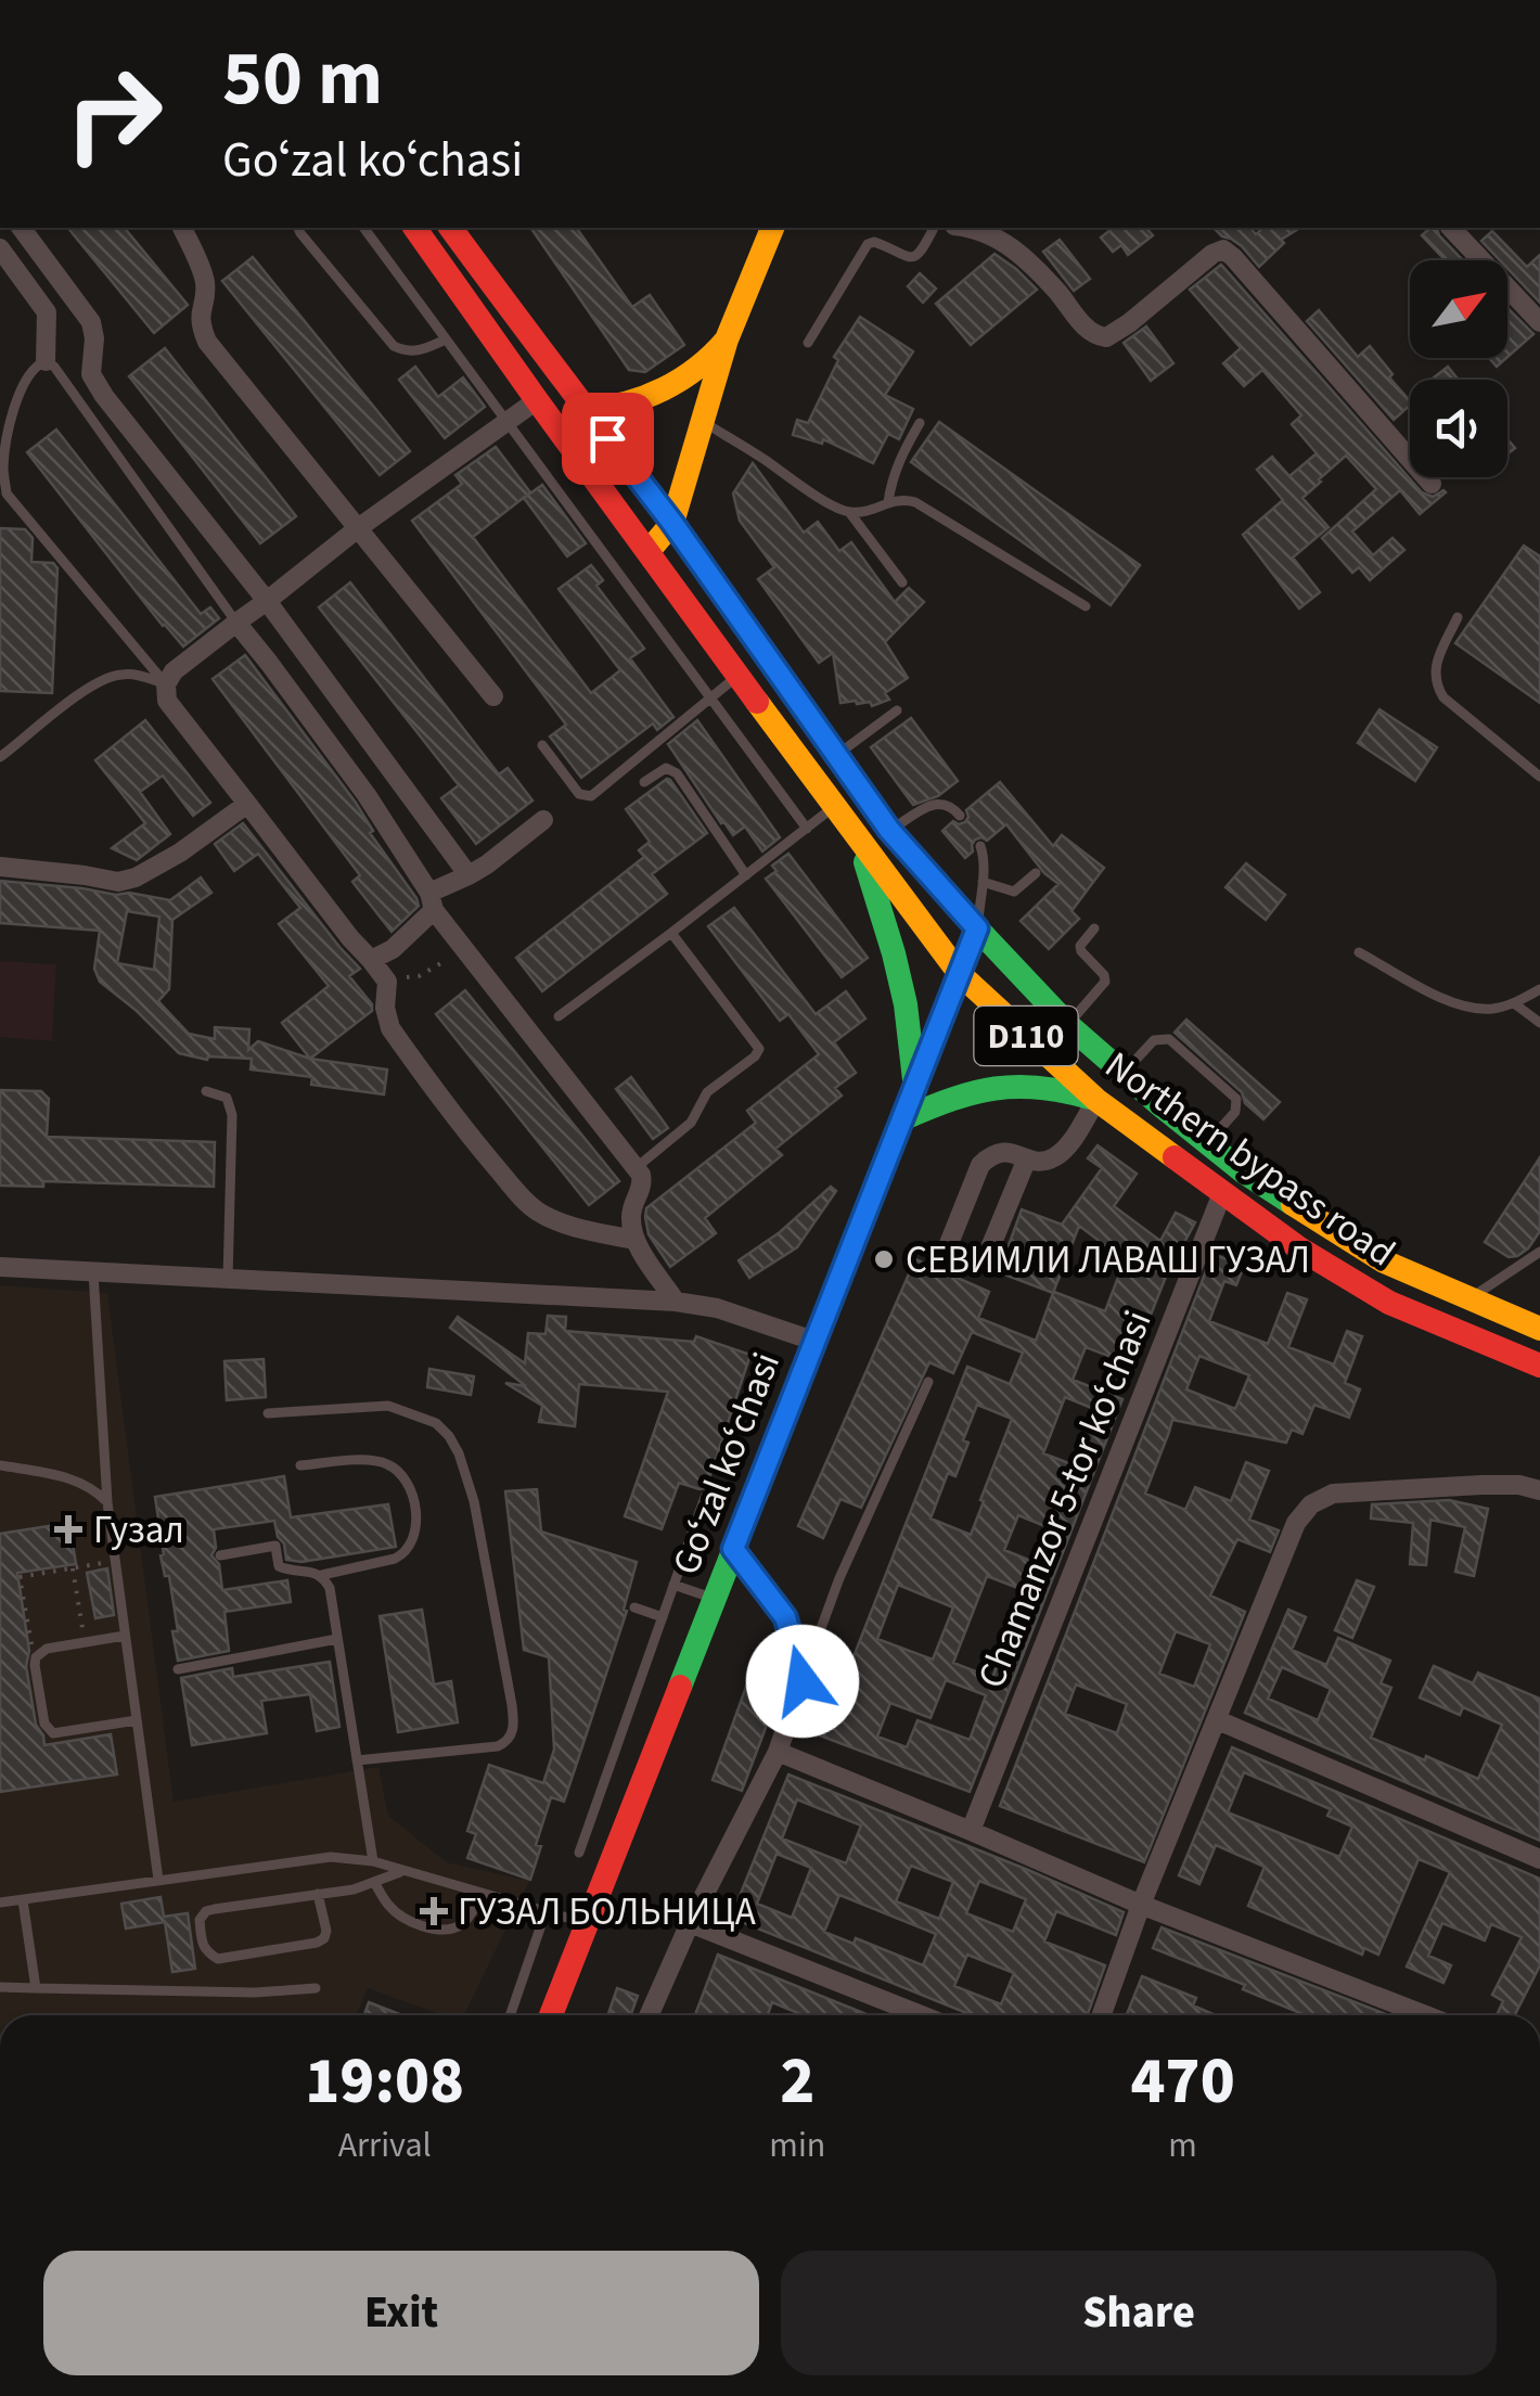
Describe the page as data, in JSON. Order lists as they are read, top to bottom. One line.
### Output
{"streets":{"main road":["D110","Northern bypass road","Goʻzal koʻchasi"],"street":["Chamanzor 5-tor koʻchasi"]},"crossings":[["Northern bypass road","Goʻzal koʻchasi"],["Northern bypass road","Chamanzor 5-tor koʻchasi"]],"places":{"other":["СЕВИМЛИ ЛАВАШ ГУЗАЛ"],"health":["Гузал","ГУЗАЛ БОЛЬНИЦА"]},"north":"top right","page":{"turn":["50 m","Goʻzal koʻchasi"],"eta":["19:08","Arrival","2","min","470","m"],"buttons":["Exit","Share"]}}
